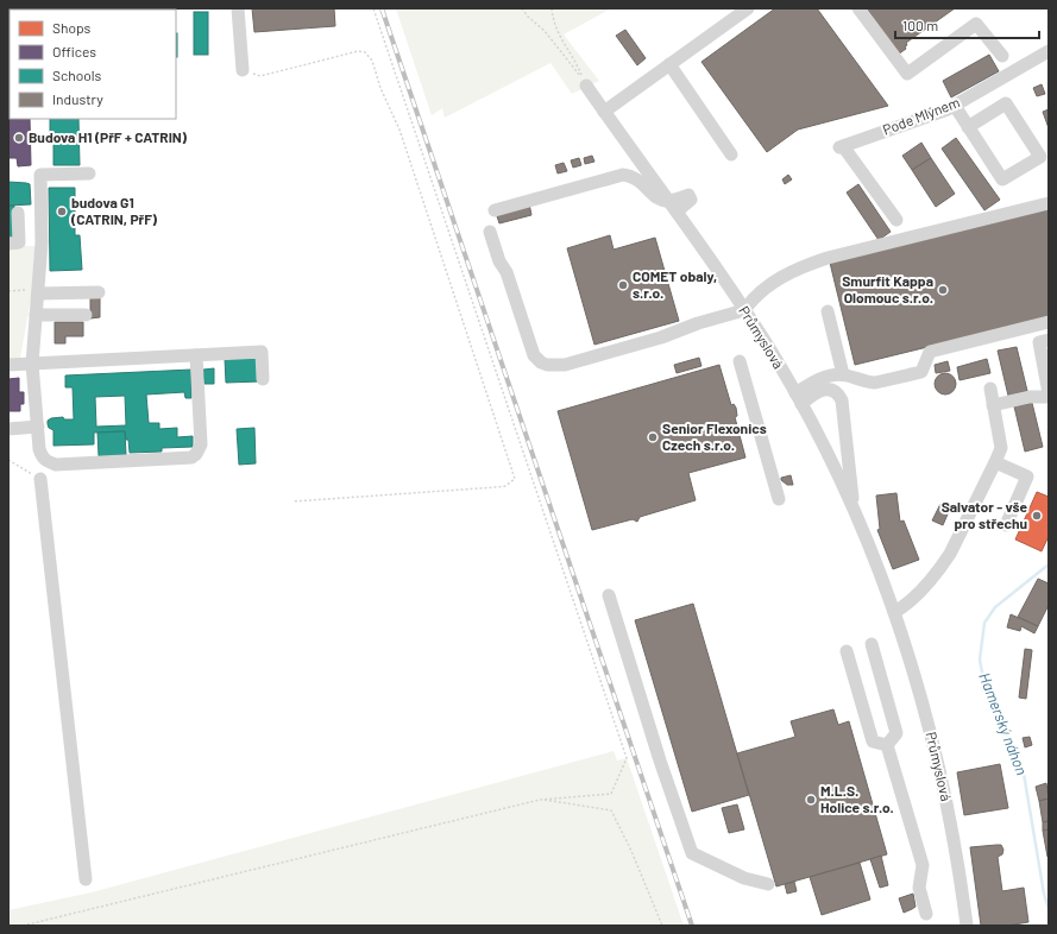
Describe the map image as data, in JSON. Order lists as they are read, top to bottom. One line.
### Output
{"streets":{"street":["Pode Mlýnem","Průmyslová"]},"water":["Hamerský náhon"],"places":["Budova H1 (PřF + CATRIN)","budova G1 (CATRIN, PřF)","COMET obaly, s.r.o.","Smurfit Kappa Olomouc s.r.o.","Senior Flexonics Czech s.r.o.","Salvator - vše pro střechu","M.L.S. Holice s.r.o."],"legend":["Shops","Offices","Schools","Industry"],"scale_bar":"100 m"}
